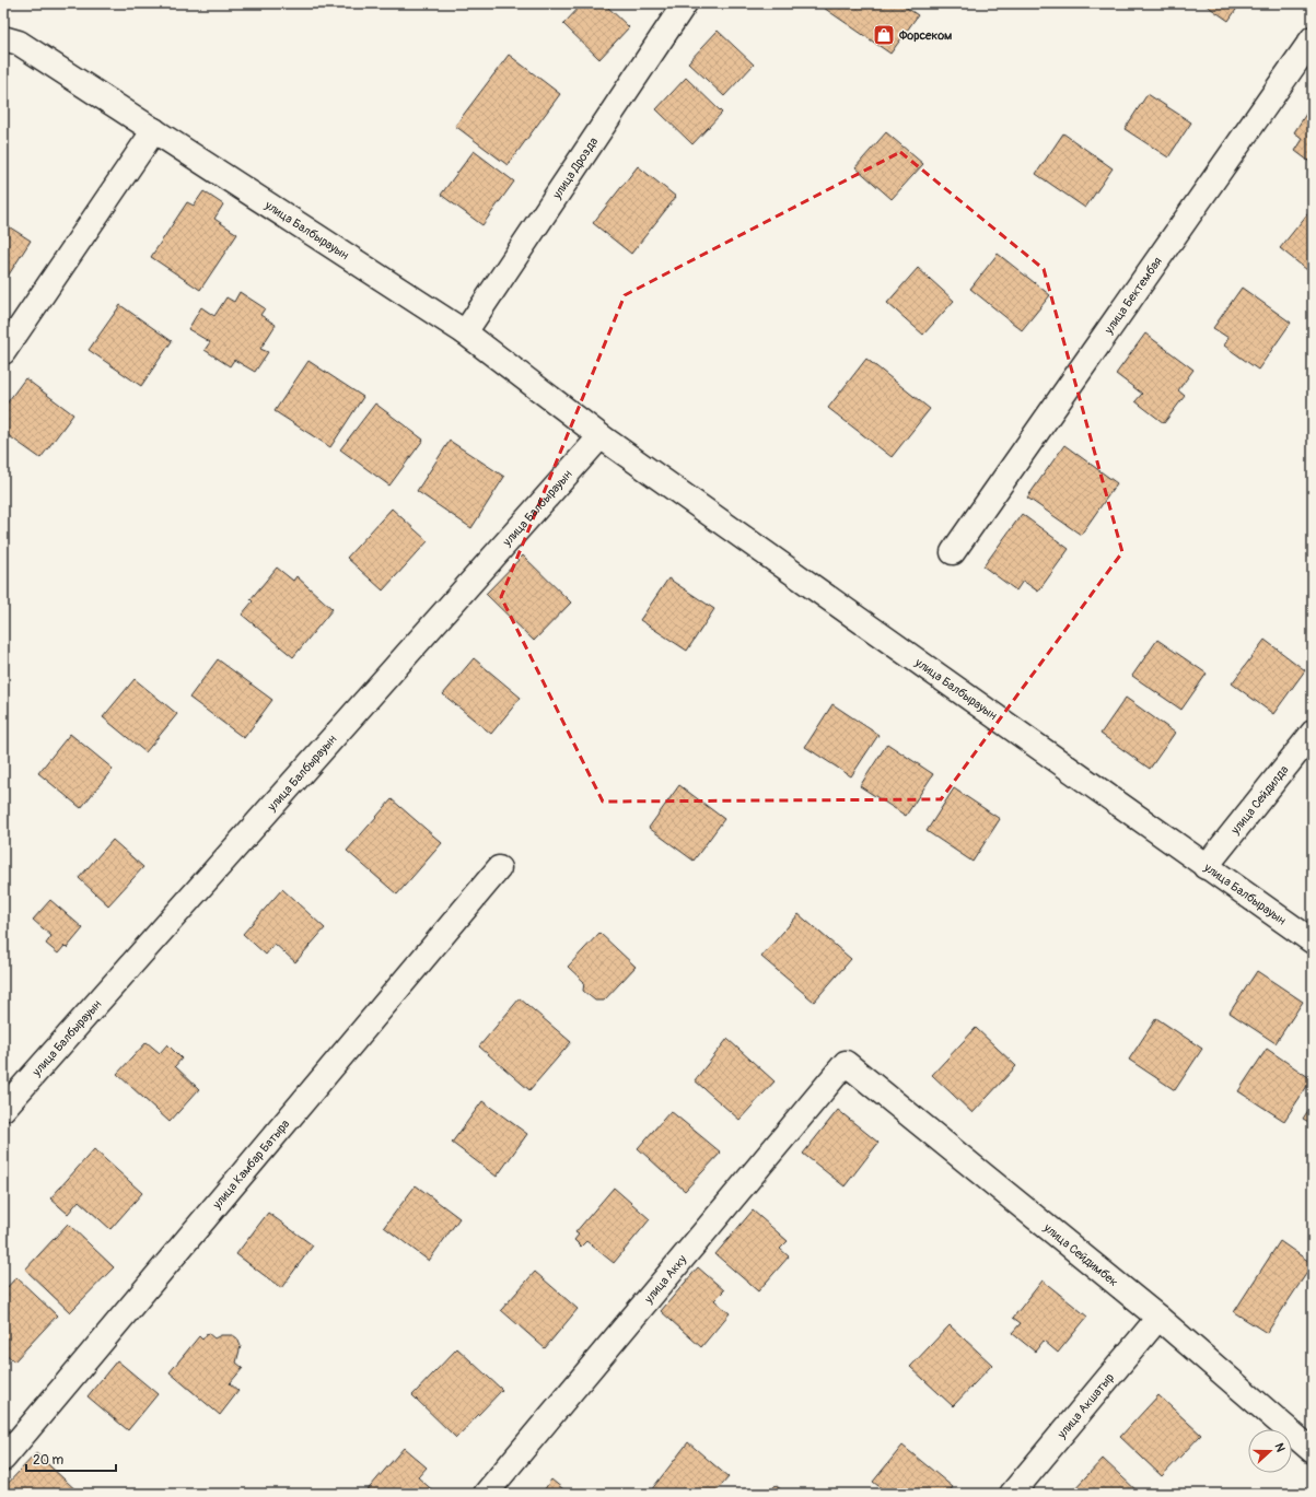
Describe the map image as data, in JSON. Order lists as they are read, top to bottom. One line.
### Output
{"streets":{"street":["улица Дрозда","улица Балбырауын","улица Бектембая","улица Сейдилда","улица Камбар Батыра","улица Сейдимбек","улица Акку","улица Акшатыр"]},"crossings":[["улица Дрозда","улица Балбырауын"],["улица Балбырауын","улица Сейдилда"],["улица Сейдимбек","улица Акку"],["улица Сейдимбек","улица Акшатыр"]],"places":{"shop":["Форсеком"]},"scale_bar":"20 m","north":"right"}
